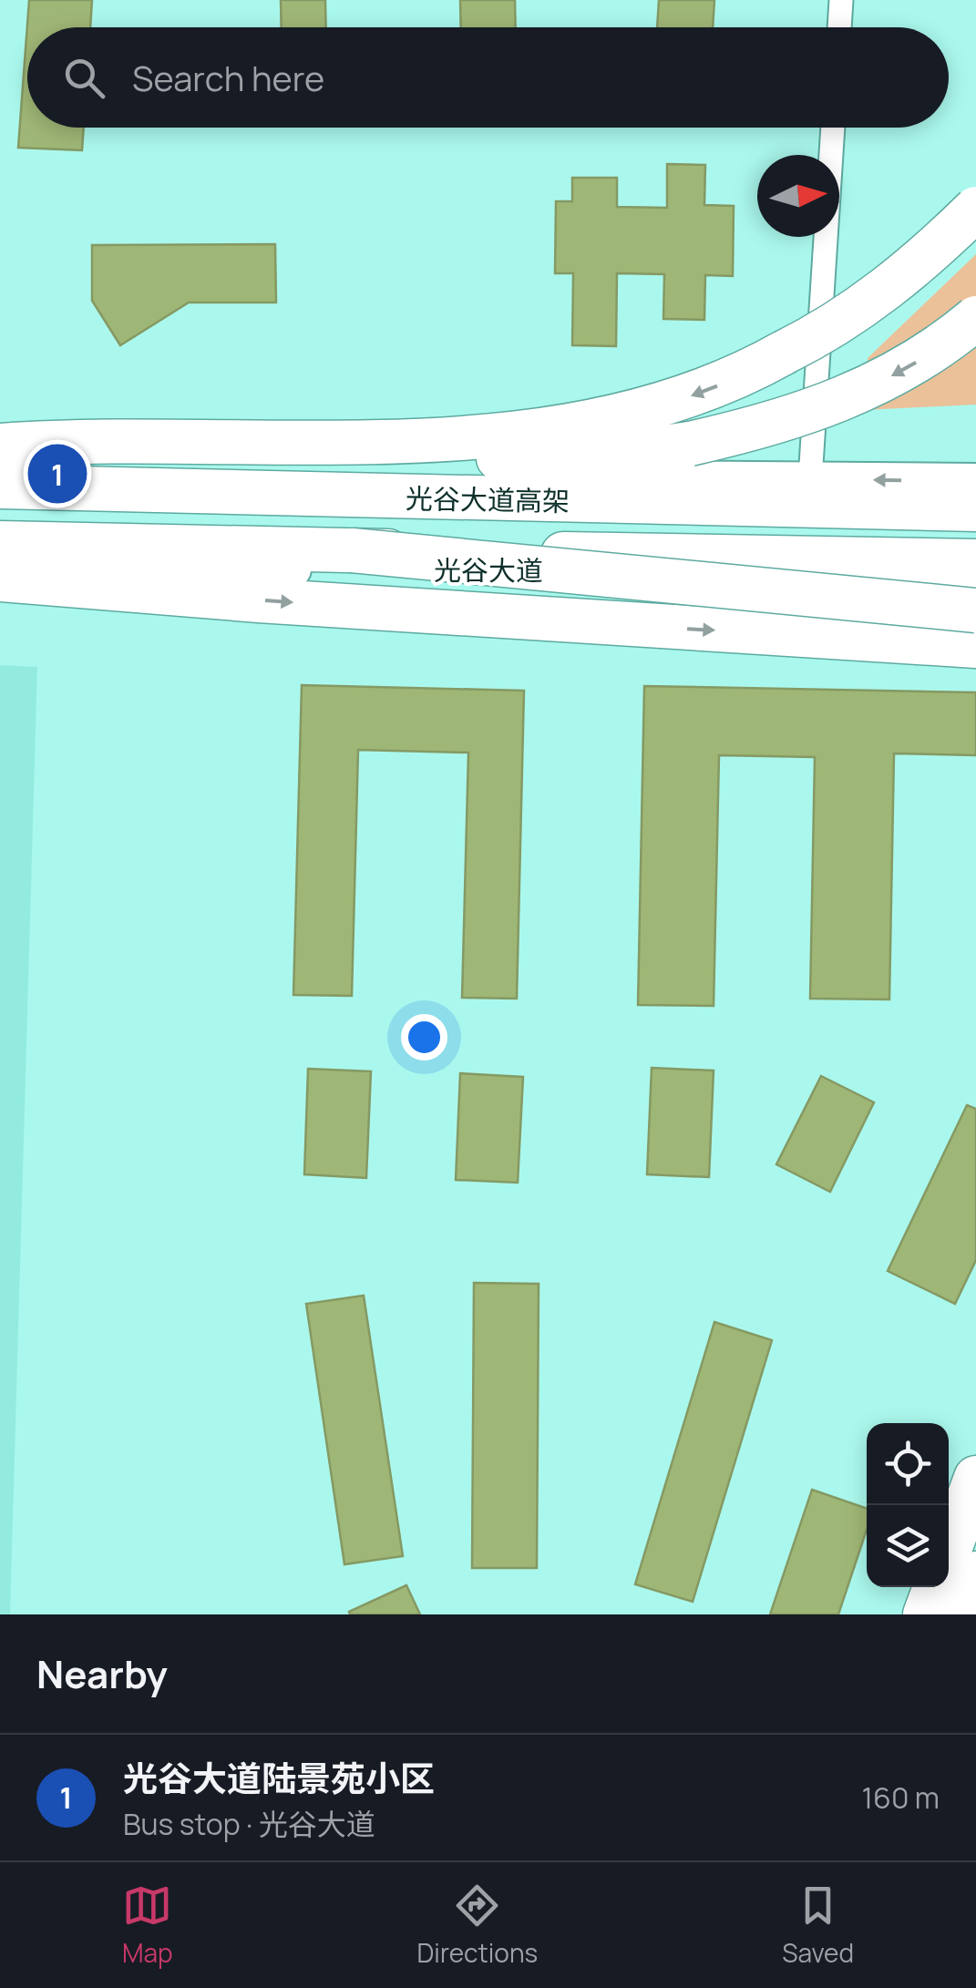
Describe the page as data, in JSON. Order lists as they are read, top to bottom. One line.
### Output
{"streets":{"highway":["光谷大道高架"],"main road":["光谷大道"]},"north":"right","page":{"search":"Search here","pins":"1","heading":"Nearby","list":[{"mark":"1","name":"光谷大道陆景苑小区","note":"Bus stop · 光谷大道","value":"160 m"}],"nav":["Map","Directions","Saved"]}}
